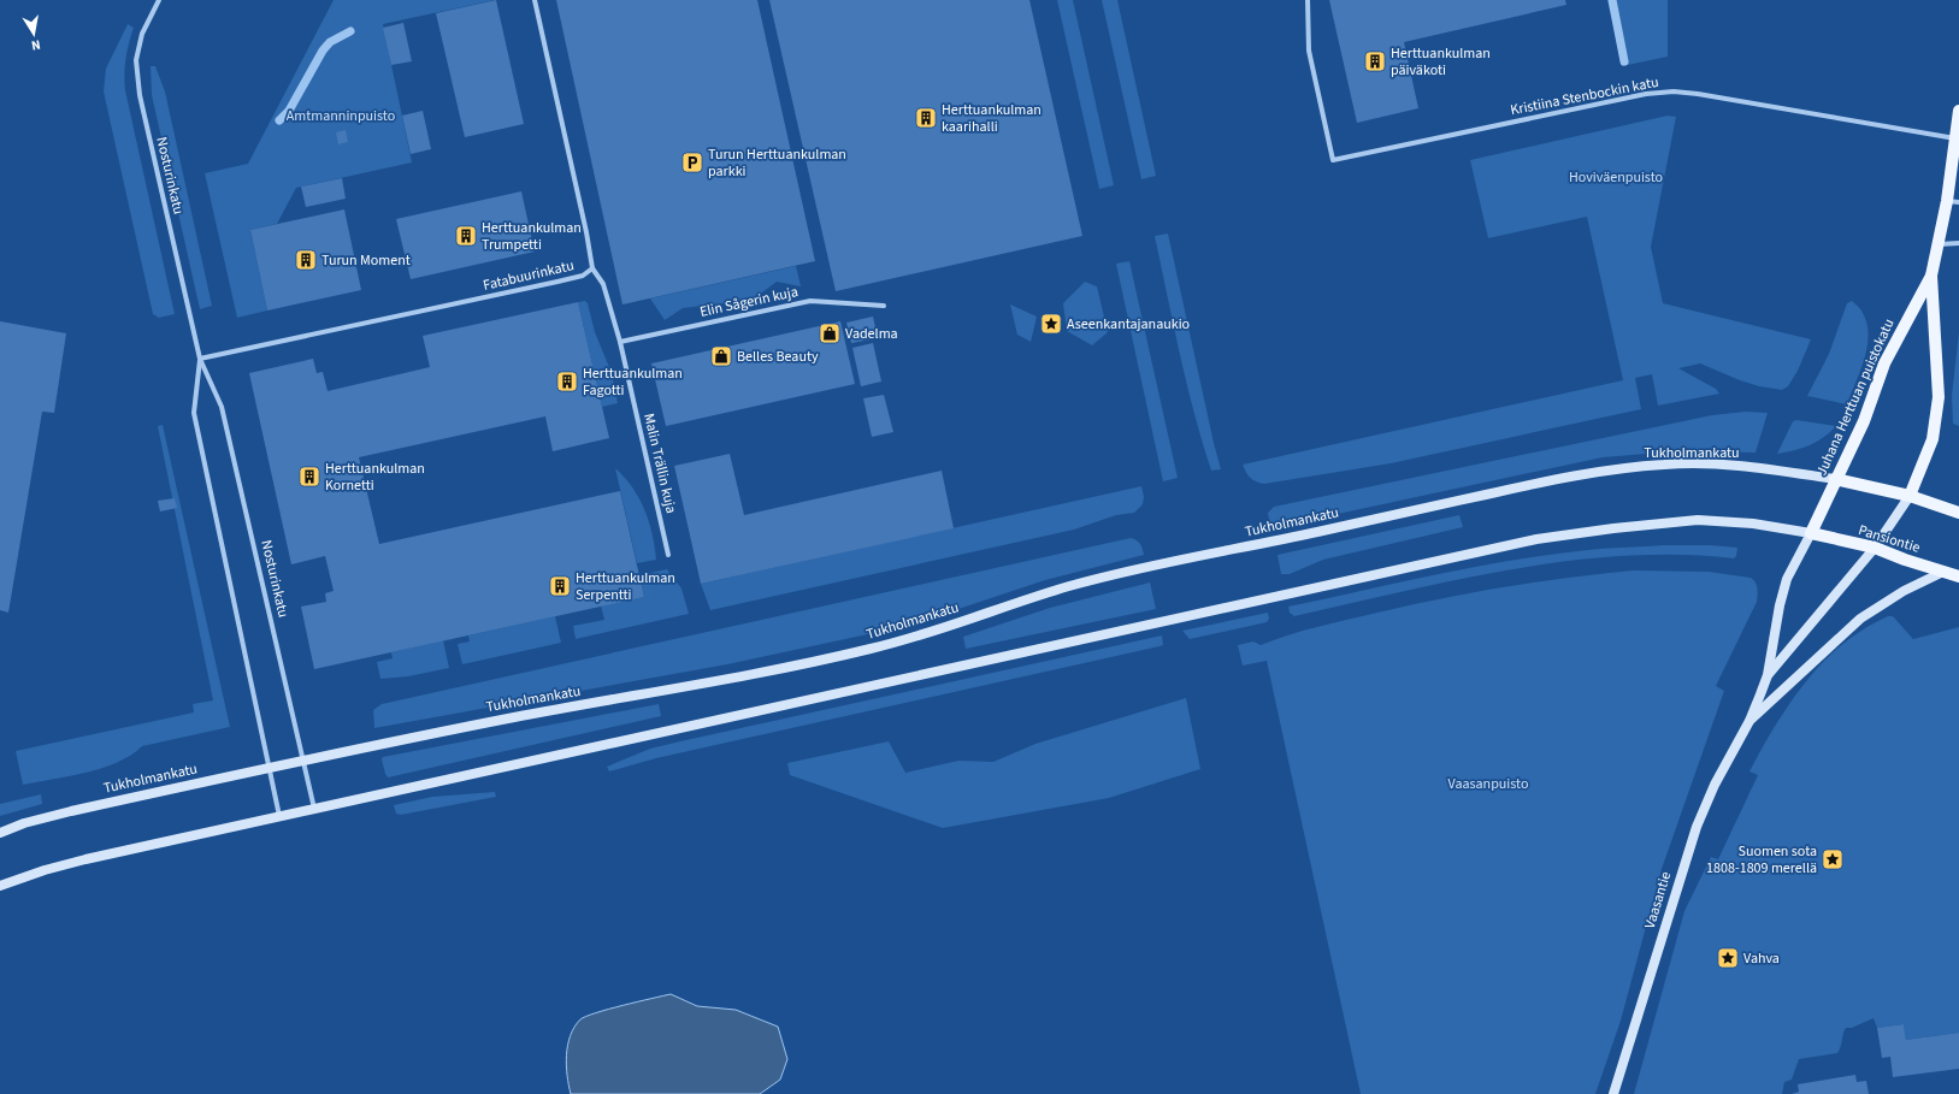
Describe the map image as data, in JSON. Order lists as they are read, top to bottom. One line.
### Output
{"streets":{"main road":["Juhana Herttuan puistokatu","Tukholmankatu","Pansiontie","Vaasantie"],"street":["Kristiina Stenbockin katu","Nosturinkatu","Fatabuurinkatu","Elin Sågerin kuja","Malin Trällin kuja"]},"crossings":[["Kristiina Stenbockin katu","Juhana Herttuan puistokatu"],["Nosturinkatu","Fatabuurinkatu"],["Nosturinkatu","Tukholmankatu"],["Fatabuurinkatu","Malin Trällin kuja"],["Elin Sågerin kuja","Malin Trällin kuja"],["Juhana Herttuan puistokatu","Tukholmankatu"],["Juhana Herttuan puistokatu","Pansiontie"],["Juhana Herttuan puistokatu","Vaasantie"],["Pansiontie","Vaasantie"]],"parks":["Amtmanninpuisto","Hoviväenpuisto","Vaasanpuisto"],"places":{"building":["Herttuankulman päiväkoti","Herttuankulman kaarihalli","Herttuankulman Trumpetti","Turun Moment","Herttuankulman Fagotti","Herttuankulman Kornetti","Herttuankulman Serpentti"],"parking":["Turun Herttuankulman parkki"],"place":["Aseenkantajanaukio","Suomen sota 1808-1809 merellä","Vahva"],"shop":["Vadelma","Belles Beauty"]},"north":"bottom"}
